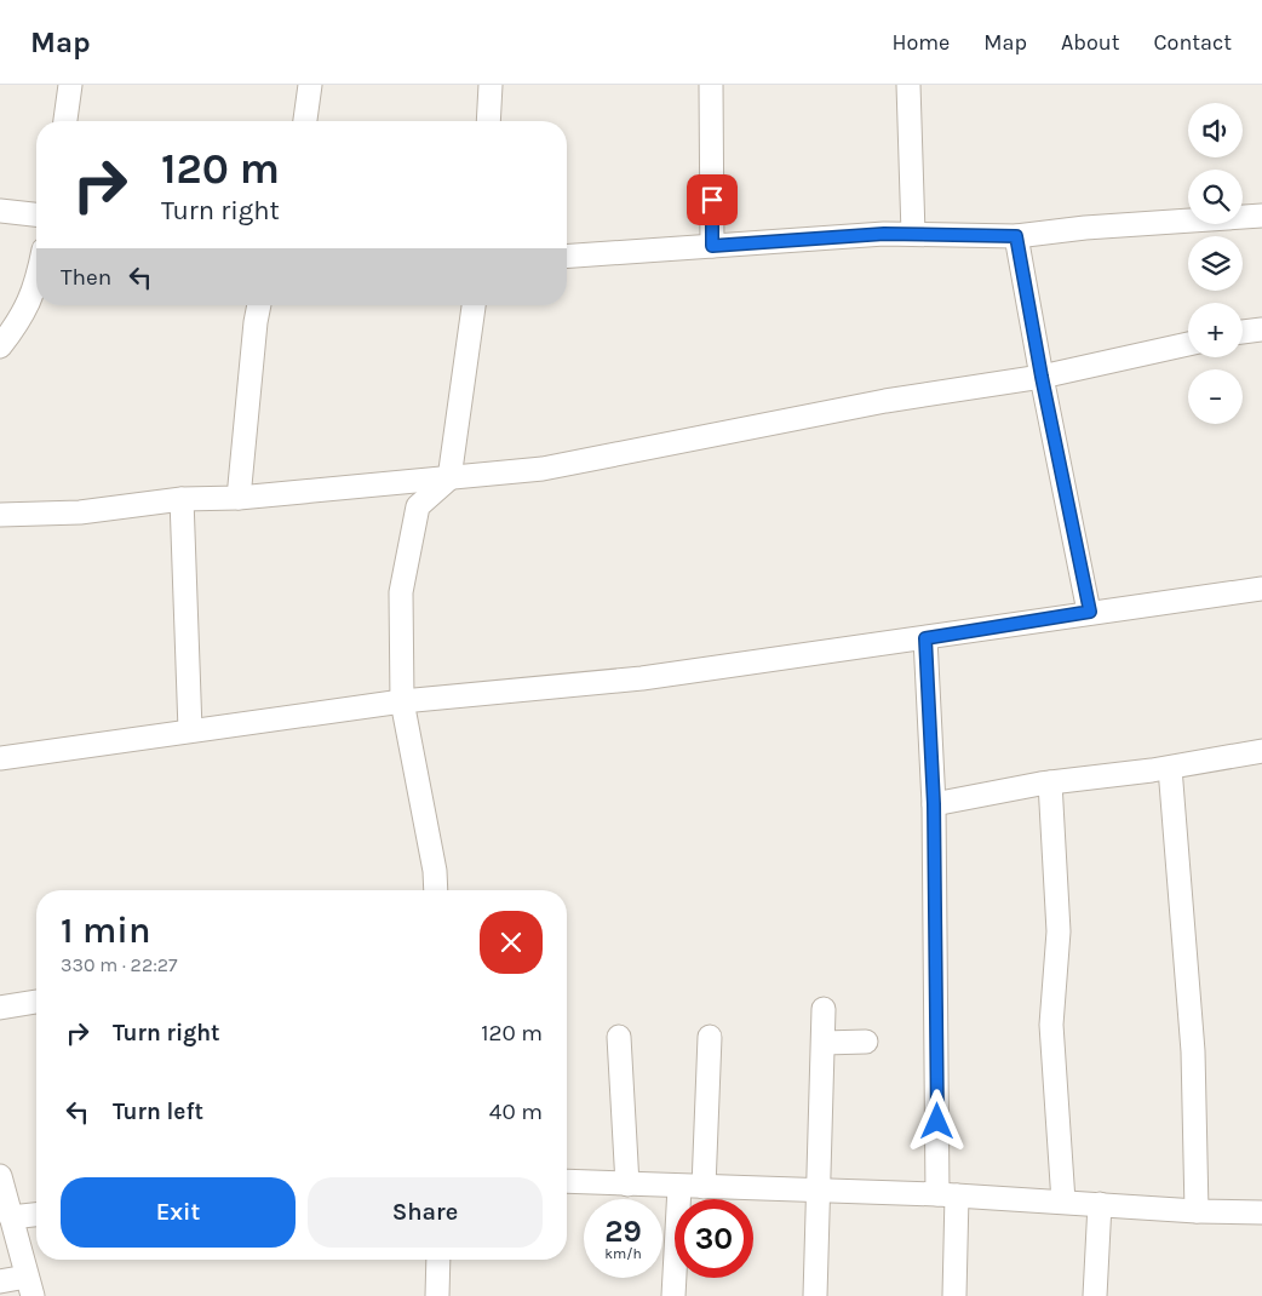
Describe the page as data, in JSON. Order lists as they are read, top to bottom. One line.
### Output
{"page":{"header":"Map","nav":["Home","Map","About","Contact"],"map_buttons":["+","−"],"turn":["120 m","Turn right"],"then":"Then","heading":["1 min","330 m · 22:27"],"list":[{"name":"Turn right","value":"120 m"},{"name":"Turn left","value":"40 m"}],"buttons":["Exit","Share"],"speed":"29 km/h","limit":"30"}}
